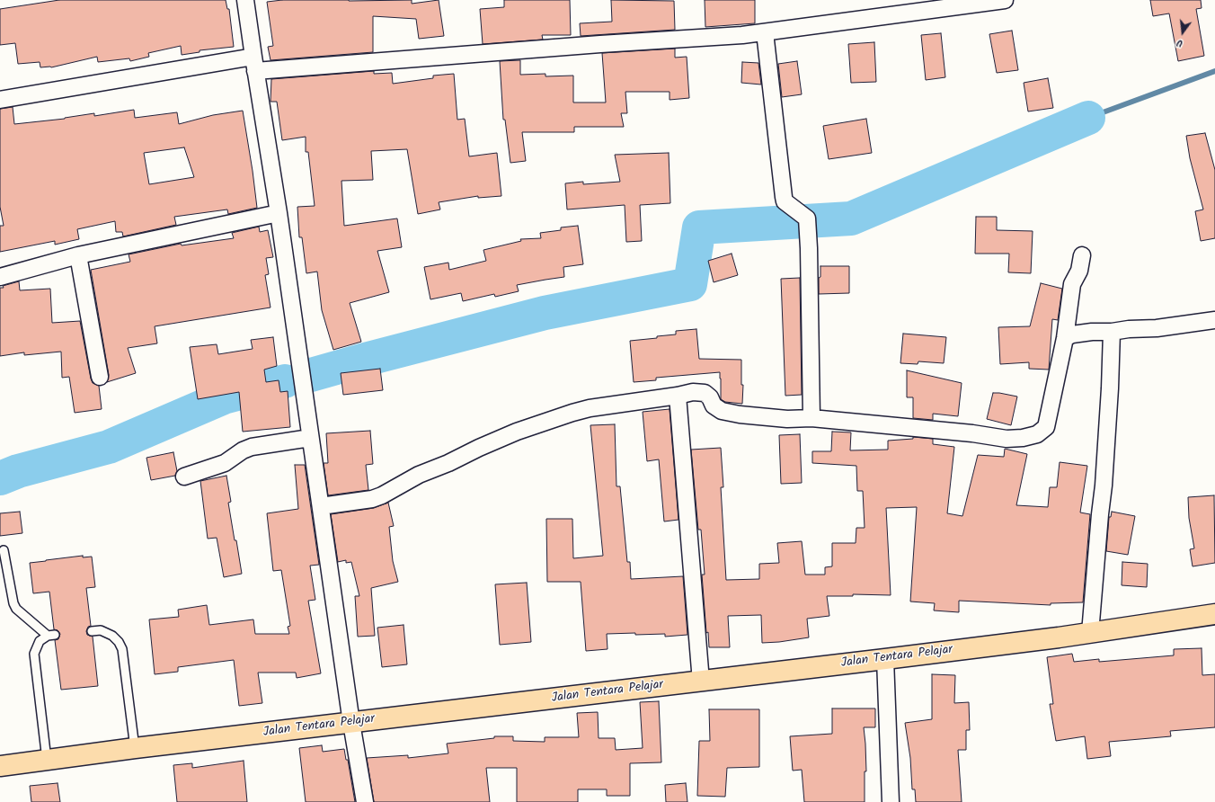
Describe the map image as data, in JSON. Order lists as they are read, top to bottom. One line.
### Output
{"streets":{"highway":["Jalan Tentara Pelajar"]},"north":"bottom"}
